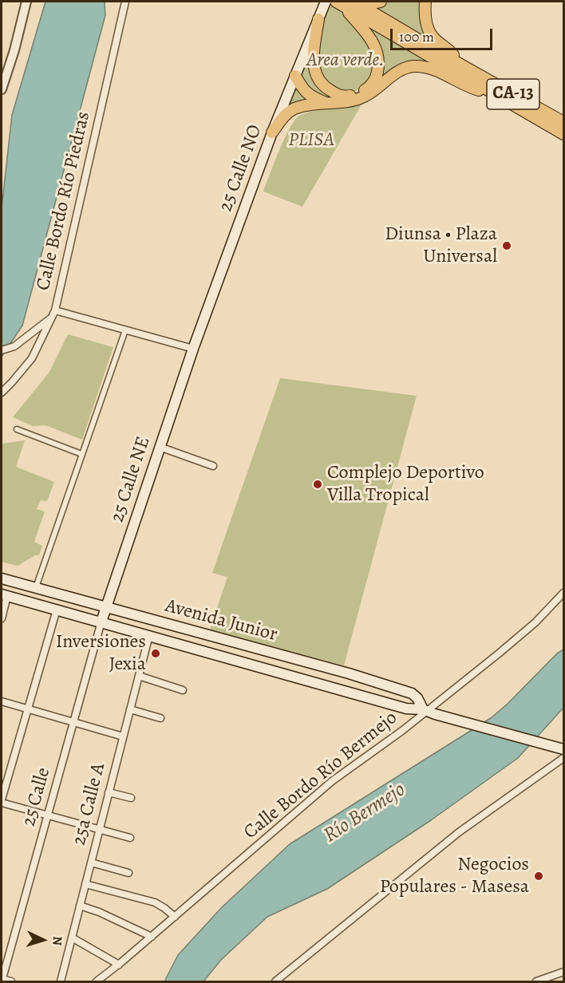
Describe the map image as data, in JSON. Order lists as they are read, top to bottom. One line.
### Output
{"streets":{"highway":["CA-13"],"main road":["25 Calle NO","25 Calle NE","Avenida Junior"],"street":["Calle Bordo Río Piedras","Calle Bordo Río Bermejo","25 Calle","25a Calle A"]},"crossings":[["25 Calle NO","25 Calle NE"],["25 Calle NE","Avenida Junior"],["25 Calle NE","25 Calle"],["Avenida Junior","Calle Bordo Río Bermejo"],["Avenida Junior","25 Calle"],["Avenida Junior","25a Calle A"]],"water":["Río Bermejo"],"parks":["Area verde.","PLISA"],"places":["Diunsa • Plaza Universal","Complejo Deportivo Villa Tropical","Inversiones Jexia","Negocios Populares - Masesa"],"scale_bar":"100 m","north":"right"}
